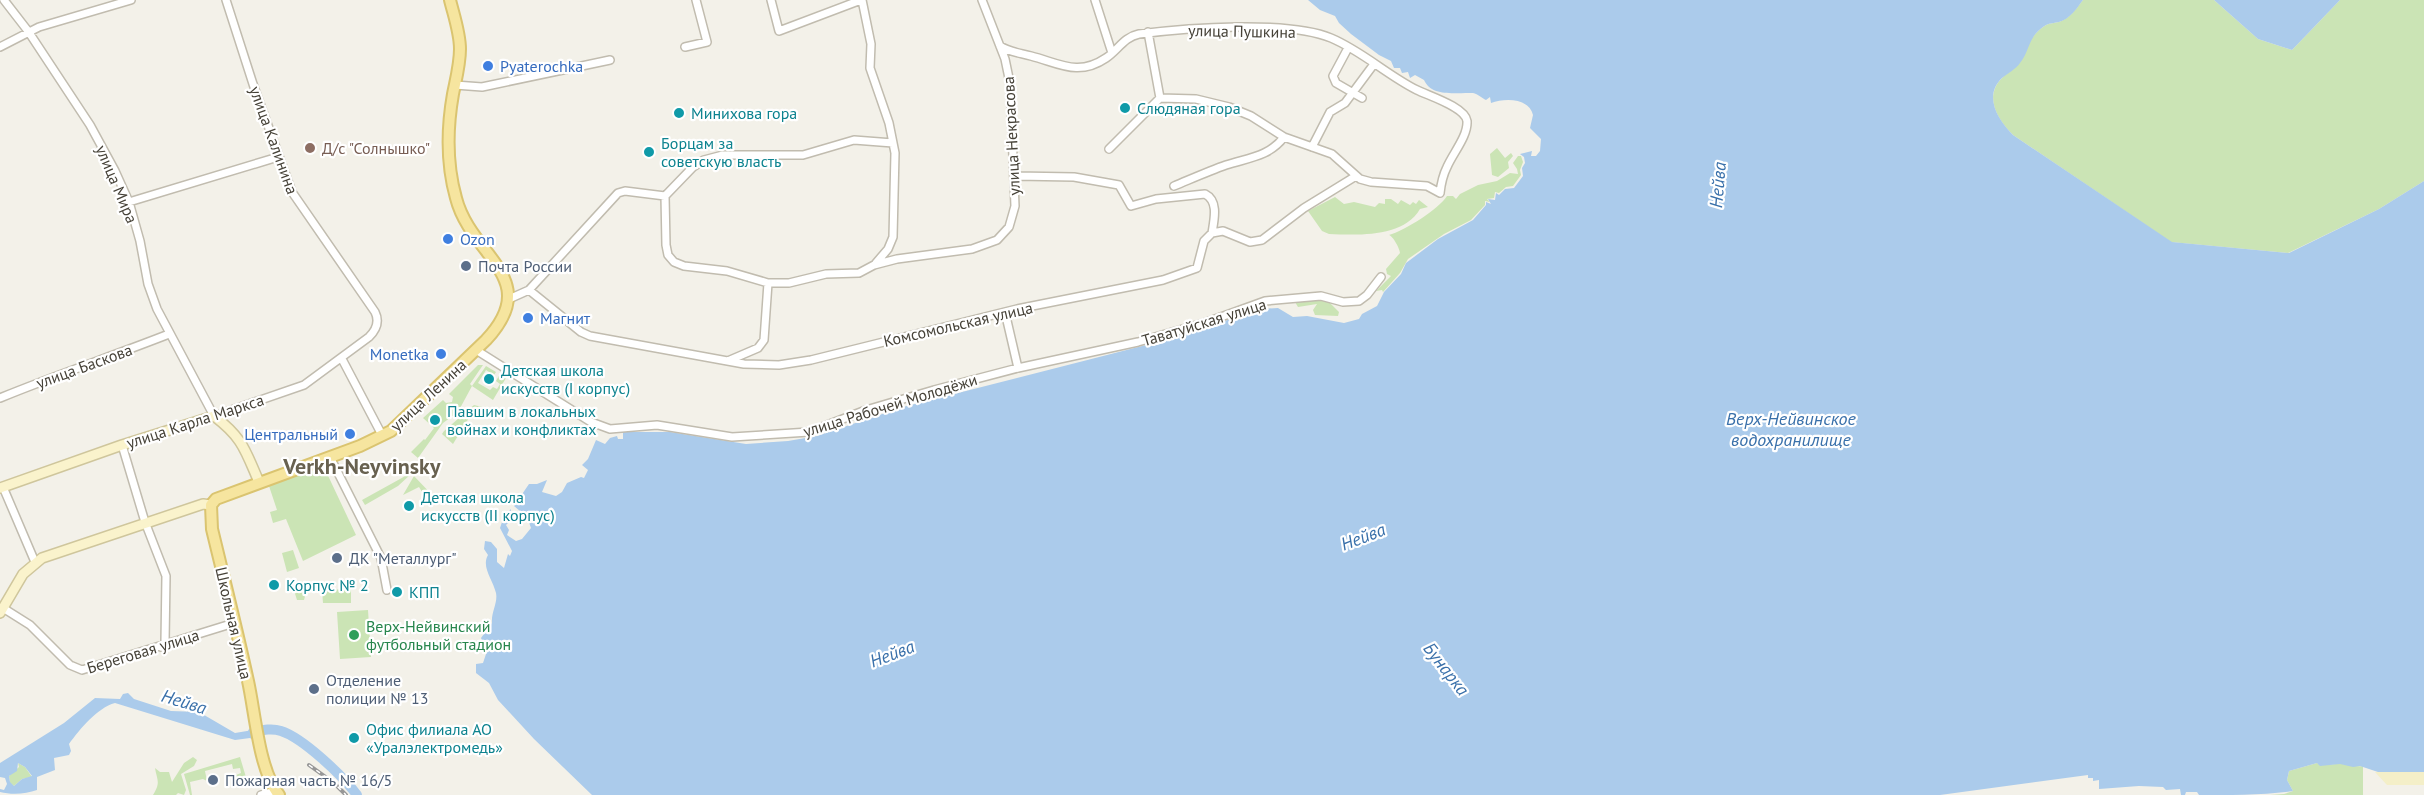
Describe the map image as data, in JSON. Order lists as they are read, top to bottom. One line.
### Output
{"streets":{"main road":["улица Ленина","Школьная улица"],"street":["улица Пушкина","улица Некрасова","улица Калинина","улица Мира","Таватуйская улица","Комсомольская улица","улица Баскова","улица Рабочей Молодёжи","улица Карла Маркса","Береговая улица"]},"crossings":[["улица Пушкина","улица Некрасова"],["улица Калинина","улица Карла Маркса"],["улица Мира","улица Баскова"],["улица Мира","улица Карла Маркса"],["Таватуйская улица","улица Рабочей Молодёжи"],["улица Ленина","улица Рабочей Молодёжи"],["улица Ленина","Школьная улица"],["улица Ленина","Береговая улица"],["Школьная улица","Береговая улица"]],"districts":["Verkh-Neyvinsky"],"water":["Нейва","Верх-Нейвинское водохранилище","Бунарка"],"places":["Pyaterochka","Слюдяная гора","Минихова гора","Д/с \"Солнышко\"","Борцам за советскую власть","Ozon","Почта России","Магнит","Monetka","Детская школа искусств (I корпус)","Павшим в локальных войнах и конфликтах","Центральный","Детская школа искусств (II корпус)","ДК \"Металлург\"","Корпус № 2","КПП","Верх-Нейвинский футбольный стадион","Отделение полиции № 13","Офис филиала АО «Уралэлектромедь»","Пожарная часть № 16/5"]}
